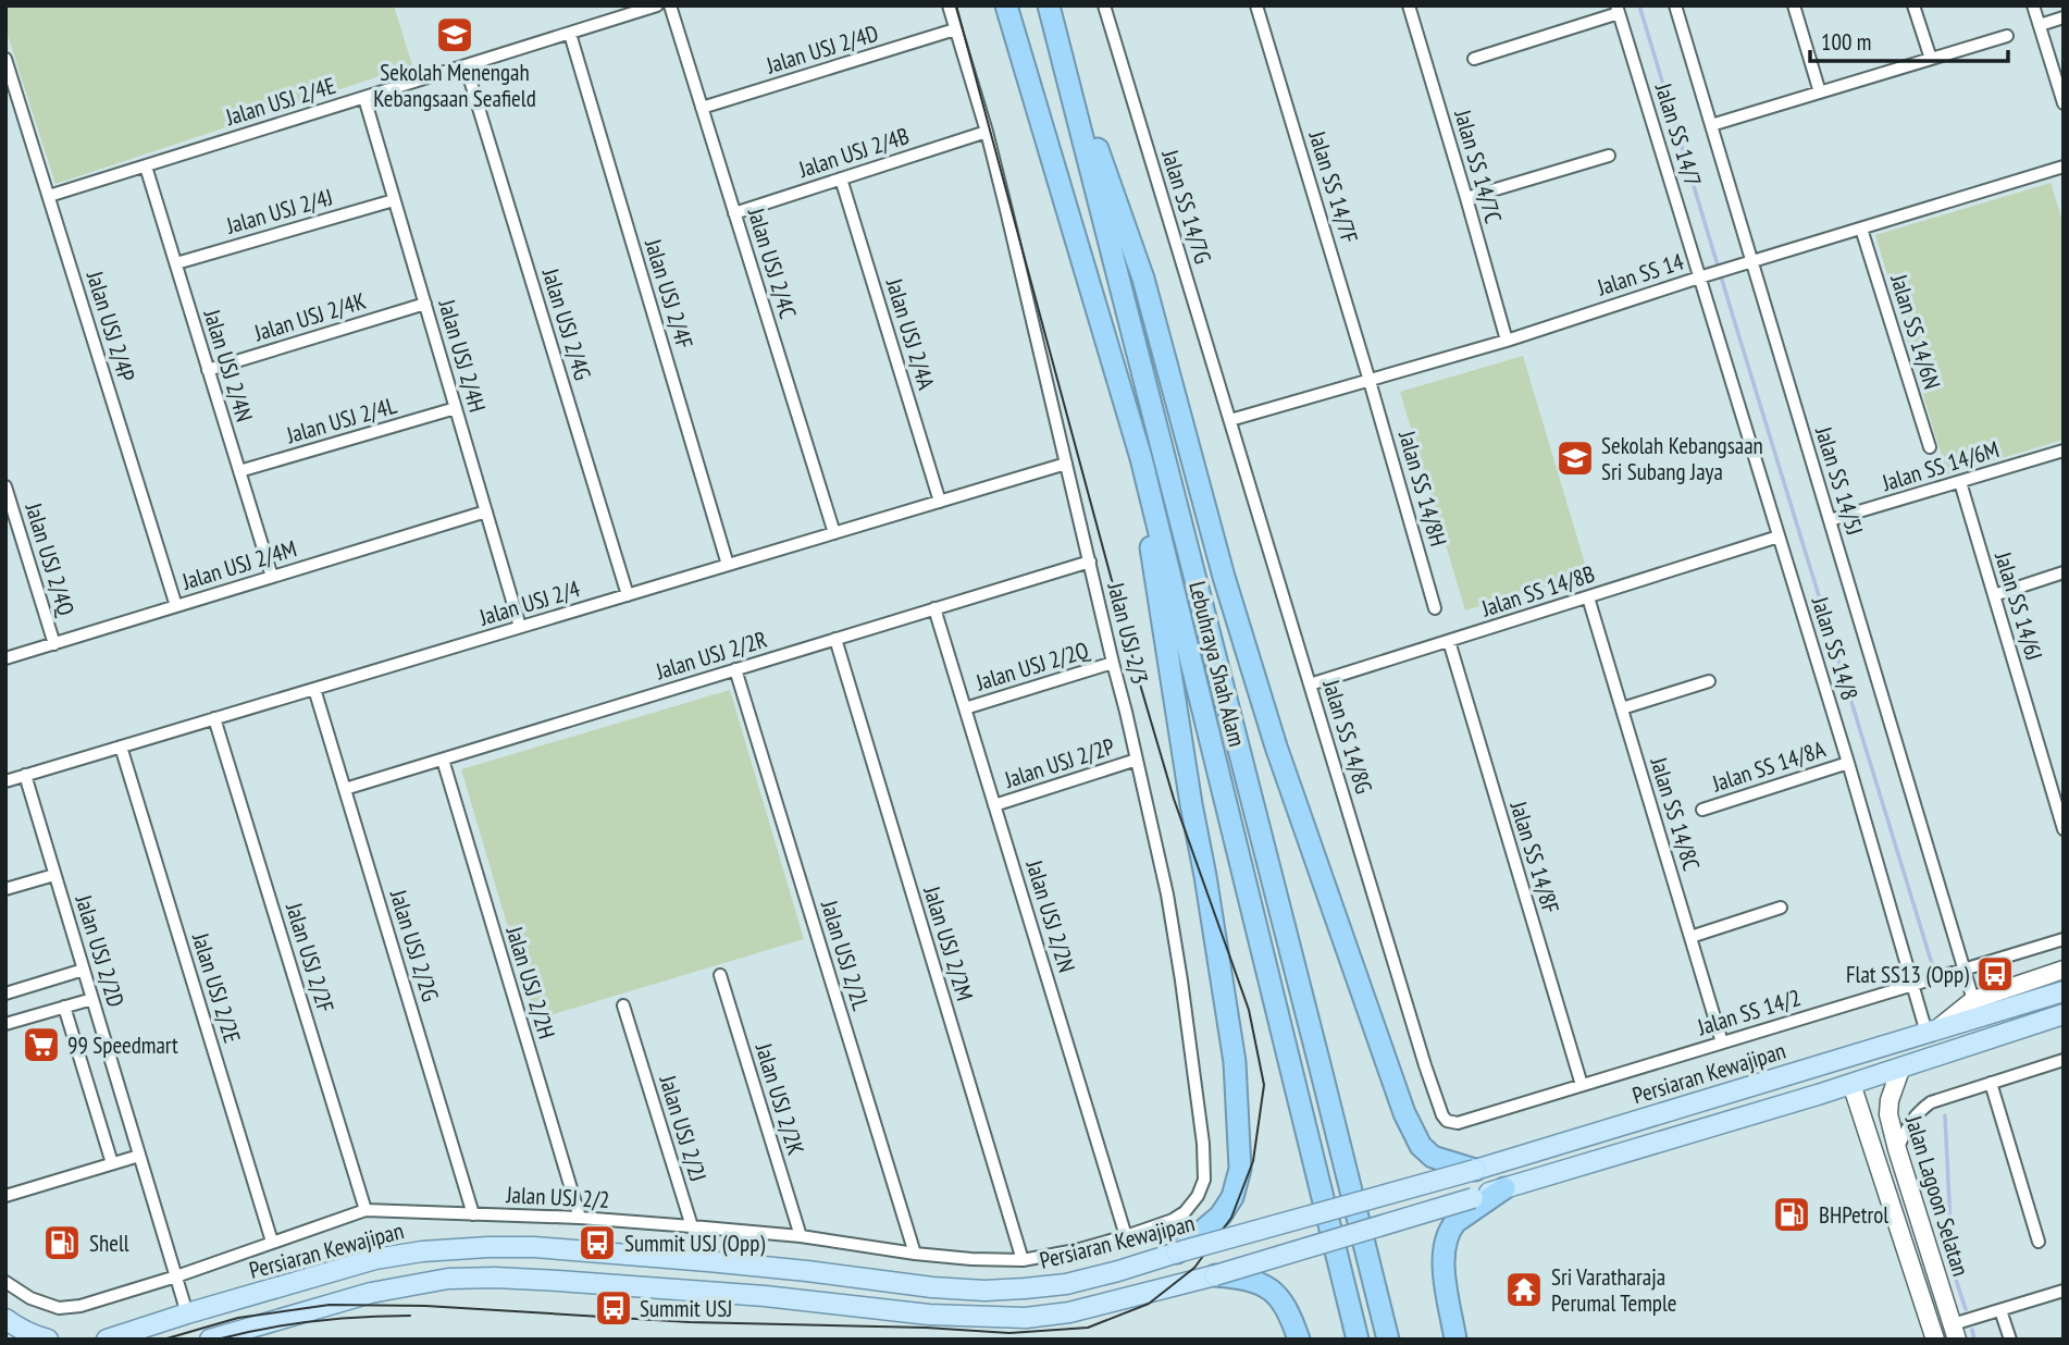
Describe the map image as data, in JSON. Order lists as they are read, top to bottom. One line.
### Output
{"streets":{"highway":["Lebuhraya Shah Alam"],"main road":["Persiaran Kewajipan","Jalan Lagoon Selatan"],"street":["Jalan USJ 2/4D","Jalan USJ 2/4E","Jalan SS 14/7","Jalan USJ 2/4B","Jalan SS 14/7C","Jalan SS 14/7F","Jalan SS 14/7G","Jalan USJ 2/4J","Jalan USJ 2/4C","Jalan SS 14","Jalan USJ 2/4F","Jalan USJ 2/4K","Jalan USJ 2/4G","Jalan USJ 2/4P","Jalan SS 14/6N","Jalan USJ 2/4A","Jalan USJ 2/4H","Jalan USJ 2/4N","Jalan USJ 2/4L","Jalan SS 14/6M","Jalan SS 14/5J","Jalan SS 14/8H","Jalan USJ 2/4Q","Jalan USJ 2/4M","Jalan SS 14/8B","Jalan USJ 2/4","Jalan SS 14/6J","Jalan USJ 2/3","Jalan SS 14/8","Jalan USJ 2/2R","Jalan USJ 2/2Q","Jalan SS 14/8G","Jalan USJ 2/2P","Jalan SS 14/8A","Jalan SS 14/8C","Jalan SS 14/8F","Jalan USJ 2/2N","Jalan USJ 2/2M","Jalan USJ 2/2G","Jalan USJ 2/2D","Jalan USJ 2/2L","Jalan USJ 2/2F","Jalan USJ 2/2H","Jalan USJ 2/2E","Jalan SS 14/2","Jalan USJ 2/2K","Jalan USJ 2/2J","Jalan USJ 2/2"]},"crossings":[["Jalan USJ 2/4D","Jalan USJ 2/4C"],["Jalan USJ 2/4D","Jalan USJ 2/3"],["Jalan USJ 2/4E","Jalan USJ 2/4F"],["Jalan USJ 2/4E","Jalan USJ 2/4G"],["Jalan USJ 2/4E","Jalan USJ 2/4P"],["Jalan USJ 2/4E","Jalan USJ 2/4H"],["Jalan USJ 2/4E","Jalan USJ 2/4N"],["Jalan SS 14/7","Jalan SS 14"],["Jalan SS 14/7","Jalan SS 14/8"],["Jalan USJ 2/4B","Jalan USJ 2/4C"],["Jalan USJ 2/4B","Jalan USJ 2/4A"],["Jalan USJ 2/4B","Jalan USJ 2/3"],["Jalan SS 14/7C","Jalan SS 14"],["Jalan SS 14/7F","Jalan SS 14"],["Jalan SS 14/7F","Jalan SS 14/8H"],["Jalan SS 14/7G","Jalan SS 14"],["Jalan SS 14/7G","Jalan SS 14/8G"],["Jalan USJ 2/4J","Jalan USJ 2/4H"],["Jalan USJ 2/4J","Jalan USJ 2/4N"],["Jalan USJ 2/4C","Jalan USJ 2/4"],["Jalan SS 14","Jalan SS 14/6N"],["Jalan SS 14","Jalan SS 14/5J"],["Jalan SS 14","Jalan SS 14/8H"],["Jalan SS 14","Jalan SS 14/8"],["Jalan SS 14","Jalan SS 14/8G"],["Jalan USJ 2/4F","Jalan USJ 2/4"],["Jalan USJ 2/4K","Jalan USJ 2/4H"],["Jalan USJ 2/4K","Jalan USJ 2/4N"],["Jalan USJ 2/4G","Jalan USJ 2/4"],["Jalan USJ 2/4P","Jalan USJ 2/4M"],["Jalan USJ 2/4A","Jalan USJ 2/4"],["Jalan USJ 2/4H","Jalan USJ 2/4L"],["Jalan USJ 2/4H","Jalan USJ 2/4M"],["Jalan USJ 2/4H","Jalan USJ 2/4"],["Jalan USJ 2/4N","Jalan USJ 2/4L"],["Jalan USJ 2/4N","Jalan USJ 2/4M"],["Jalan SS 14/6M","Jalan SS 14/5J"],["Jalan SS 14/6M","Jalan SS 14/6J"],["Jalan SS 14/5J","Jalan SS 14/2"],["Jalan SS 14/5J","Persiaran Kewajipan"],["Jalan USJ 2/4Q","Jalan USJ 2/4M"],["Jalan SS 14/8B","Jalan SS 14/8"],["Jalan SS 14/8B","Jalan SS 14/8G"],["Jalan SS 14/8B","Jalan SS 14/8C"],["Jalan SS 14/8B","Jalan SS 14/8F"],["Jalan USJ 2/4","Jalan USJ 2/3"],["Jalan USJ 2/4","Jalan USJ 2/2G"],["Jalan USJ 2/4","Jalan USJ 2/2D"],["Jalan USJ 2/4","Jalan USJ 2/2F"],["Jalan USJ 2/4","Jalan USJ 2/2E"],["Jalan USJ 2/3","Jalan USJ 2/2R"],["Jalan USJ 2/3","Jalan USJ 2/2Q"],["Jalan USJ 2/3","Jalan USJ 2/2P"],["Jalan USJ 2/3","Jalan USJ 2/2N"],["Jalan USJ 2/3","Jalan USJ 2/2"],["Jalan SS 14/8","Jalan SS 14/8A"],["Jalan SS 14/8","Jalan SS 14/2"],["Jalan SS 14/8","Persiaran Kewajipan"],["Jalan USJ 2/2R","Jalan USJ 2/2N"],["Jalan USJ 2/2R","Jalan USJ 2/2M"],["Jalan USJ 2/2R","Jalan USJ 2/2G"],["Jalan USJ 2/2R","Jalan USJ 2/2L"],["Jalan USJ 2/2R","Jalan USJ 2/2H"],["Jalan USJ 2/2Q","Jalan USJ 2/2N"],["Jalan SS 14/8G","Jalan SS 14/2"],["Jalan USJ 2/2P","Jalan USJ 2/2N"],["Jalan SS 14/8C","Jalan SS 14/2"],["Jalan SS 14/8F","Jalan SS 14/2"],["Jalan USJ 2/2N","Jalan USJ 2/2"],["Jalan USJ 2/2M","Jalan USJ 2/2"],["Jalan USJ 2/2G","Jalan USJ 2/2"],["Jalan USJ 2/2D","Persiaran Kewajipan"],["Jalan USJ 2/2D","Jalan USJ 2/2"],["Jalan USJ 2/2L","Jalan USJ 2/2"],["Jalan USJ 2/2F","Jalan USJ 2/2"],["Jalan USJ 2/2H","Jalan USJ 2/2"],["Jalan USJ 2/2E","Jalan USJ 2/2"],["Persiaran Kewajipan","Jalan USJ 2/2J"],["Jalan USJ 2/2K","Jalan USJ 2/2"],["Jalan USJ 2/2J","Jalan USJ 2/2"]],"places":{"school or university":["Sekolah Menengah Kebangsaan Seafield","Sekolah Kebangsaan Sri Subang Jaya"],"bus stop":["Flat SS13 (Opp)","Summit USJ (Opp)","Summit USJ"],"supermarket":["99 Speedmart"],"fuel station":["BHPetrol","Shell"],"temple":["Sri Varatharaja Perumal Temple"]},"scale_bar":"100 m"}
